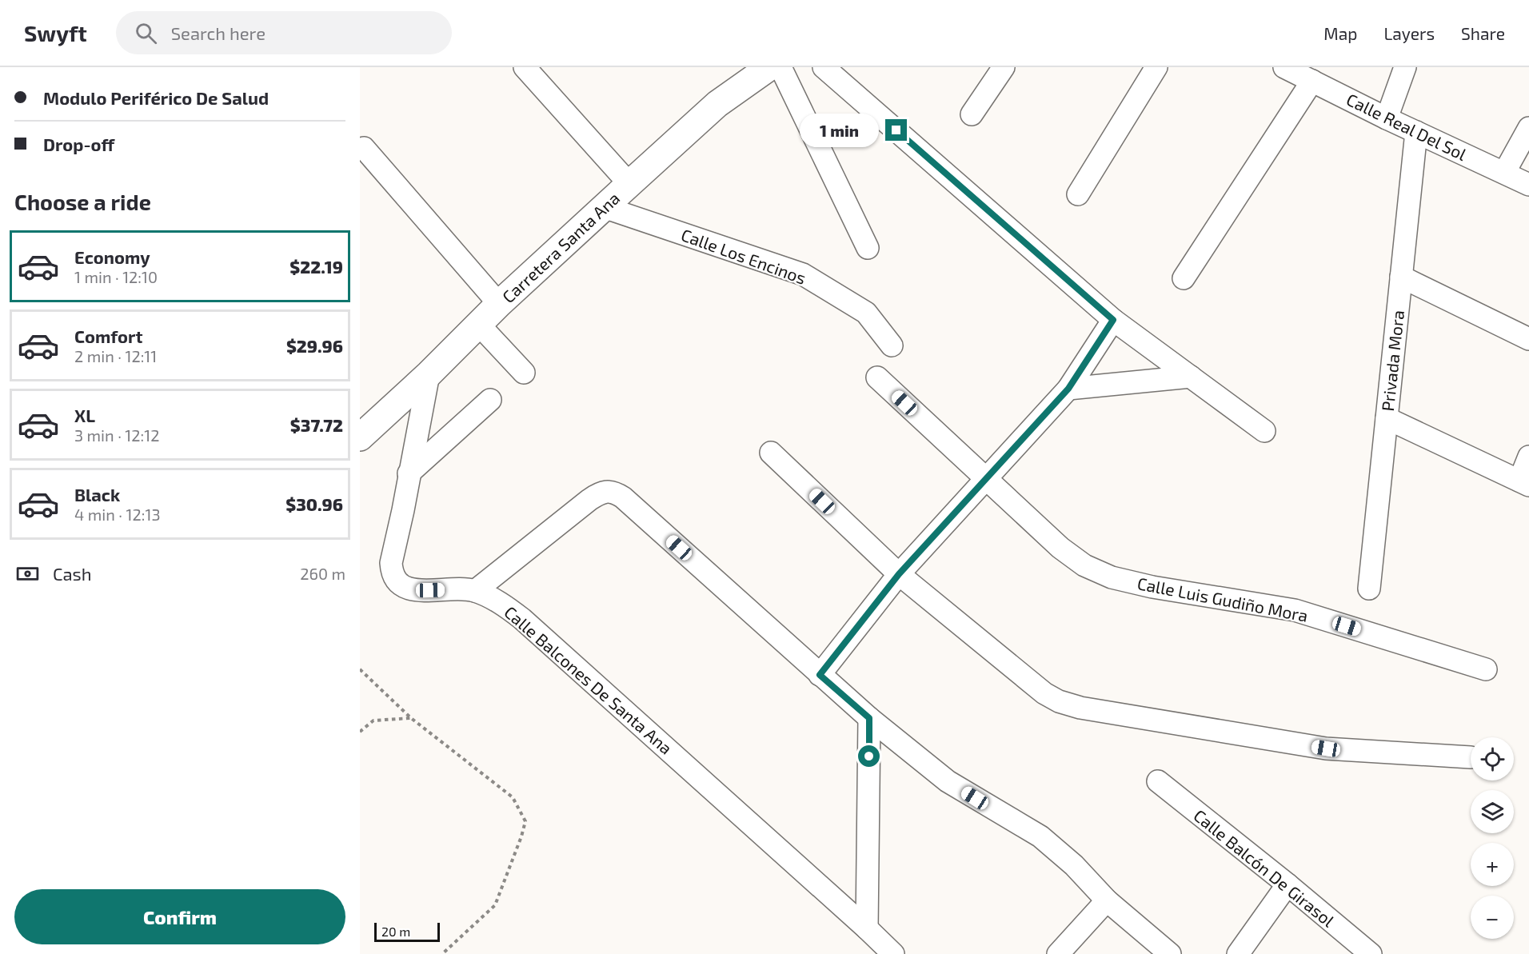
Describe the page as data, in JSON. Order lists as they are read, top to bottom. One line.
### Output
{"streets":{"main road":["Carretera Santa Ana"],"street":["Calle Real Del Sol","Calle Los Encinos","Privada Mora","Calle Luis Gudiño Mora","Calle Balcones De Santa Ana","Calle Balcón De Girasol"]},"crossings":[["Calle Real Del Sol","Privada Mora"],["Carretera Santa Ana","Calle Los Encinos"],["Carretera Santa Ana","Calle Balcones De Santa Ana"]],"scale_bar":"20 m","page":{"header":"Swyft","search":"Search here","nav":["Map","Layers","Share"],"banner":["Modulo Periférico De Salud","Drop-off"],"bubble":"1 min","heading":"Choose a ride","list":[{"name":"Economy","note":"1 min · 12:10","value":"$22.19"},{"name":"Comfort","note":"2 min · 12:11","value":"$29.96"},{"name":"XL","note":"3 min · 12:12","value":"$37.72"},{"name":"Black","note":"4 min · 12:13","value":"$30.96"}],"pay":["Cash","260 m"],"map_buttons":["+","−"],"buttons":"Confirm","scale":"20 m"}}
